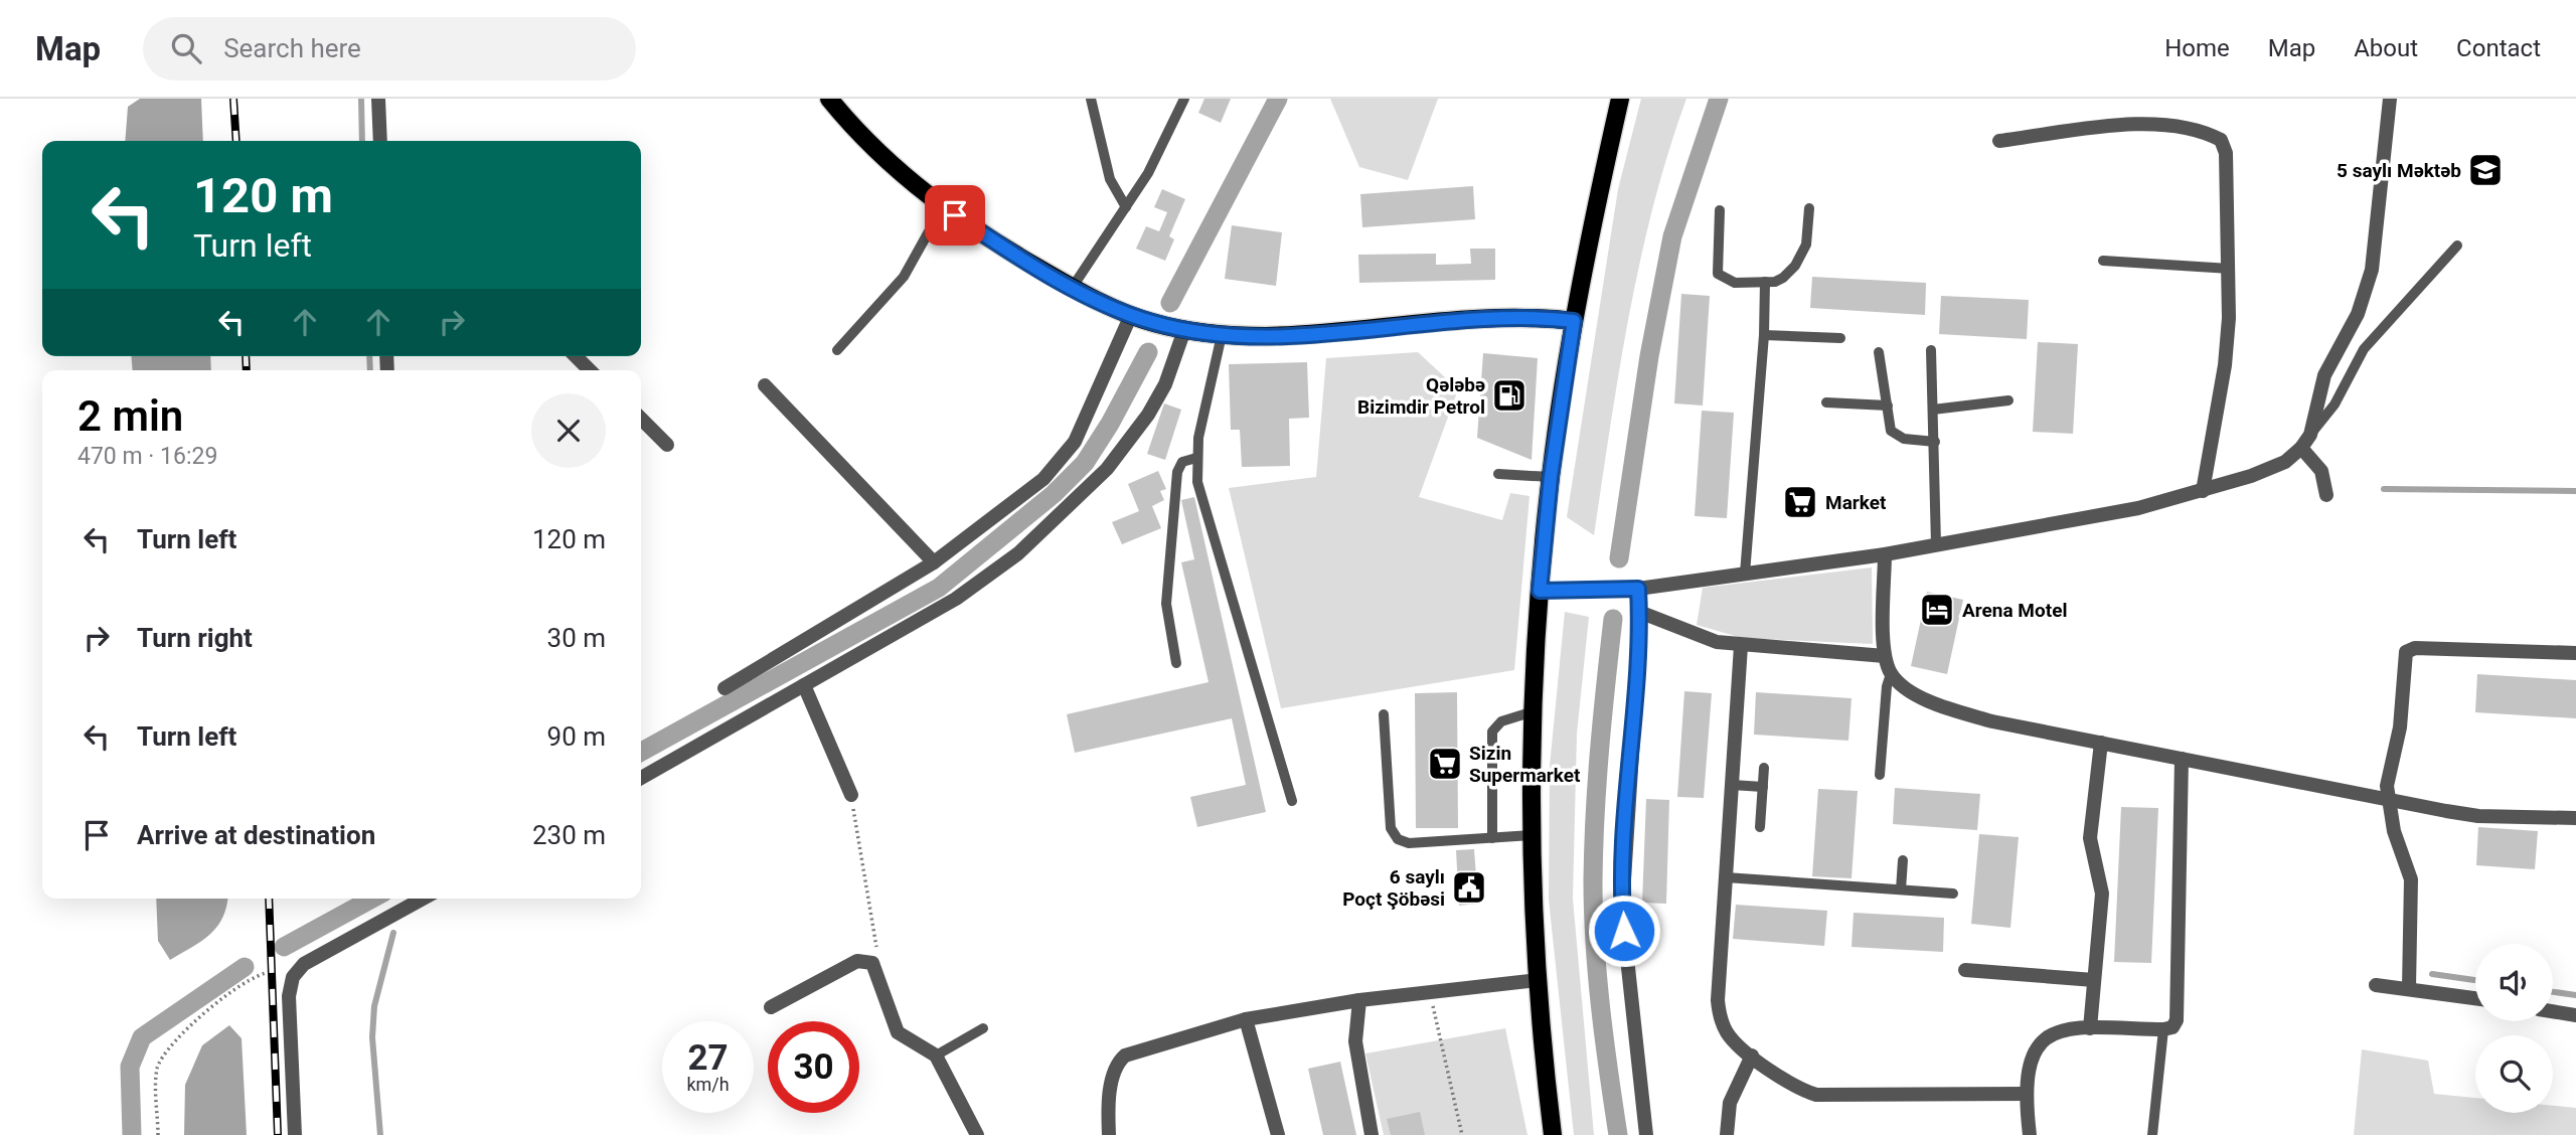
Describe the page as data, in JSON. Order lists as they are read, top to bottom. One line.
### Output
{"places":{"school or university":["5 saylı Məktəb"],"fuel station":["Qələbə Bizimdir Petrol"],"supermarket":["Market","Sizin Supermarket"],"hotel":["Arena Motel"],"public building":["6 saylı Poçt Şöbəsi"]},"page":{"header":"Map","search":"Search here","nav":["Home","Map","About","Contact"],"turn":["120 m","Turn left"],"heading":["2 min","470 m · 16:29"],"list":[{"name":"Turn left","value":"120 m"},{"name":"Turn right","value":"30 m"},{"name":"Turn left","value":"90 m"},{"name":"Arrive at destination","value":"230 m"}],"speed":"27 km/h","limit":"30"}}
